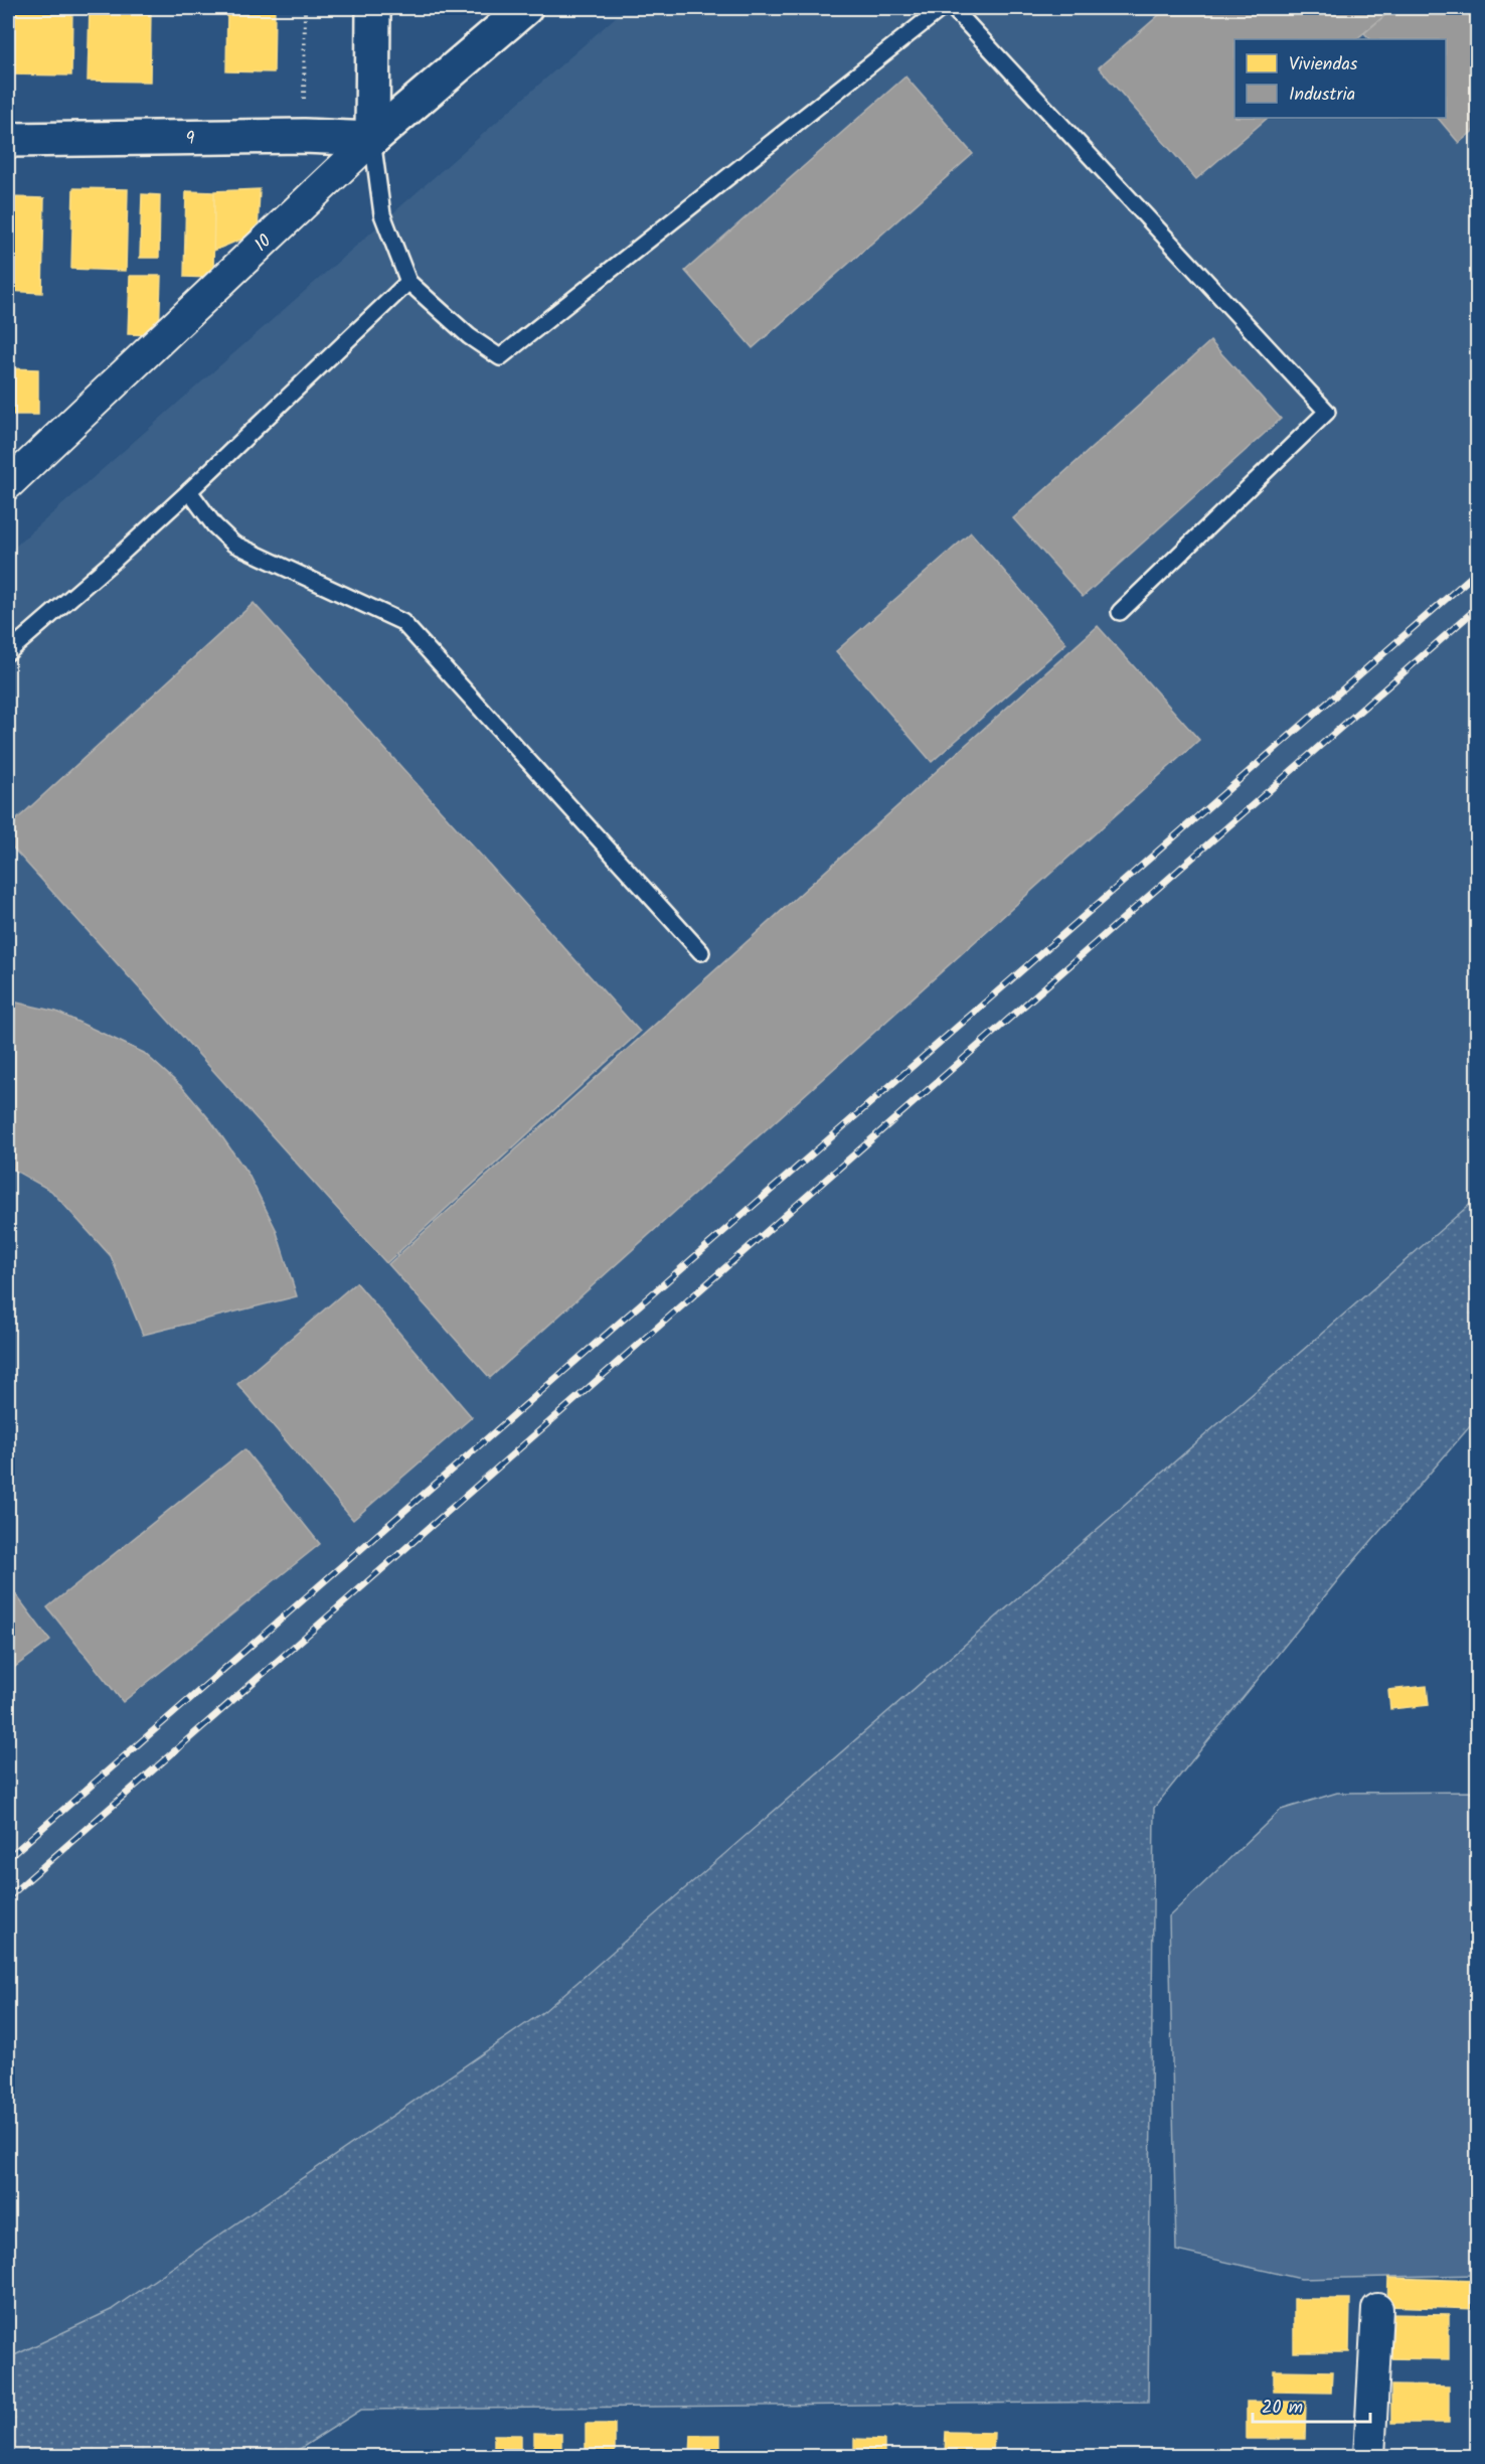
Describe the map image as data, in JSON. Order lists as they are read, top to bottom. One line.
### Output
{"streets":{"street":["9","10"]},"crossings":[["9","10"]],"legend":["Viviendas","Industria"],"scale_bar":"20 m"}
